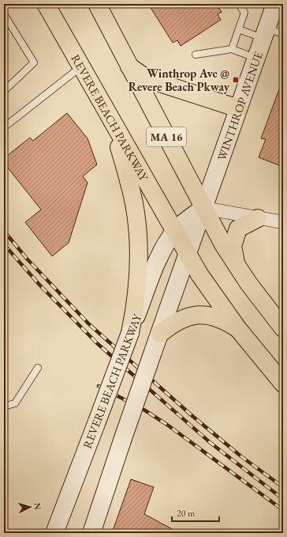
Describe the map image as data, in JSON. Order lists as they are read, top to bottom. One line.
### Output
{"streets":{"highway":["REVERE BEACH PARKWAY","MA 16"],"main road":["WINTHROP AVENUE"]},"crossings":[["WINTHROP AVENUE","REVERE BEACH PARKWAY"],["WINTHROP AVENUE","MA 16"],["REVERE BEACH PARKWAY","MA 16"]],"places":{"transit":["Winthrop Ave @ Revere Beach Pkway"]},"scale_bar":"20 m","north":"right"}
